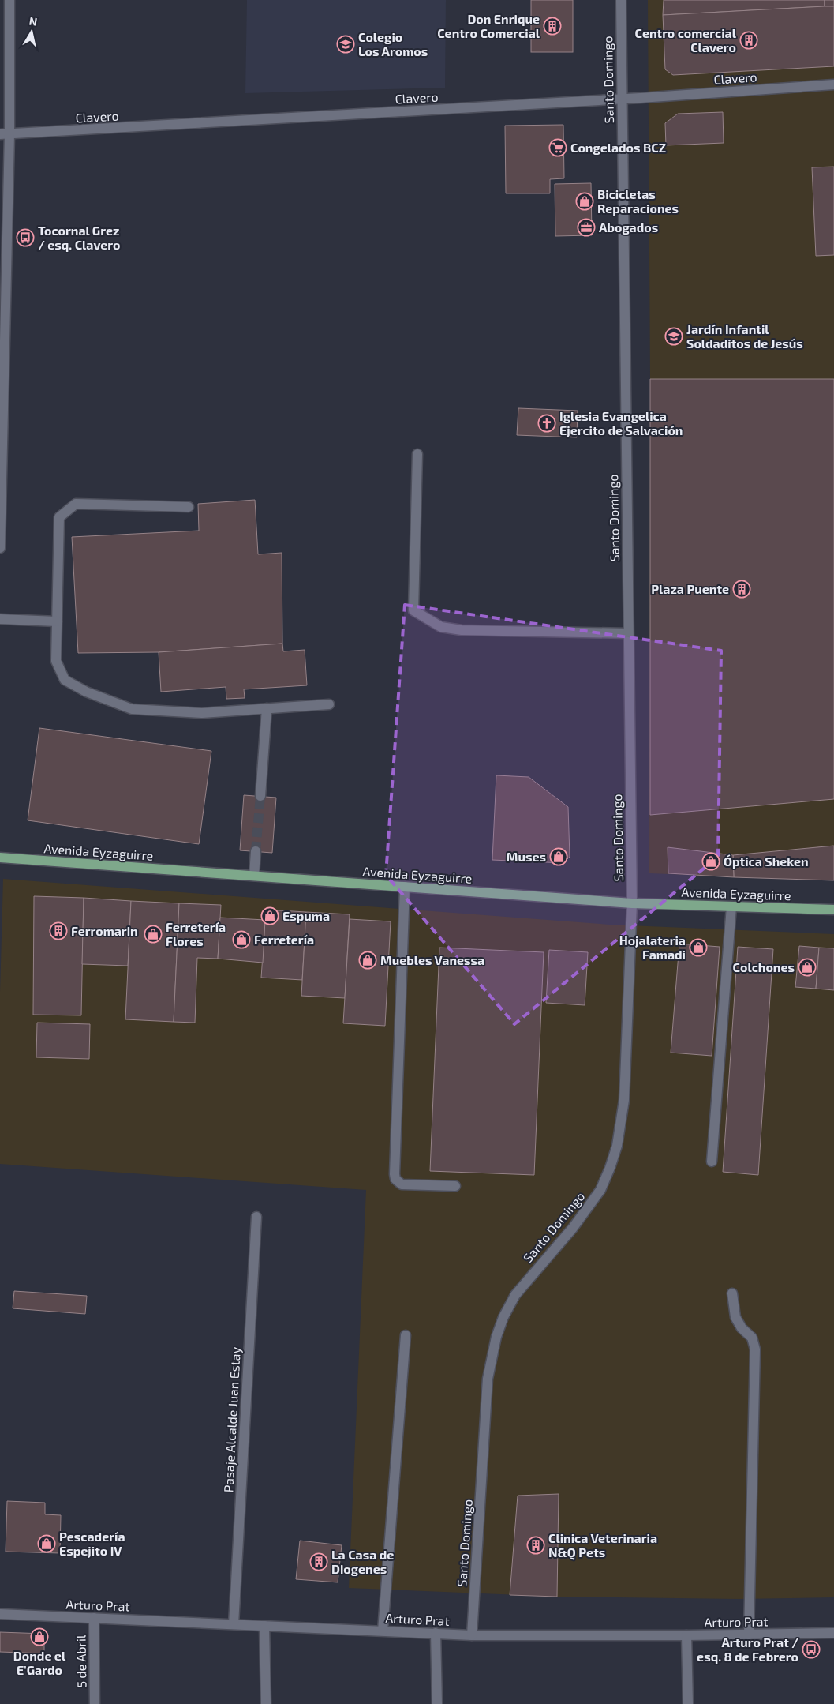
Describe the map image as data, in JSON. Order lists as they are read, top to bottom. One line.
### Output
{"streets":{"main road":["Avenida Eyzaguirre"],"street":["Clavero","Santo Domingo","Pasaje Alcalde Juan Estay","Arturo Prat","5 de Abril"]},"crossings":[["Clavero","Santo Domingo"],["Santo Domingo","Avenida Eyzaguirre"],["Santo Domingo","Arturo Prat"],["Pasaje Alcalde Juan Estay","Arturo Prat"],["Arturo Prat","5 de Abril"]],"places":{"building":["Don Enrique Centro Comercial","Centro comercial Clavero","Plaza Puente","Ferromarin","Clinica Veterinaria N&Q Pets","La Casa de Diogenes"],"school or university":["Colegio Los Aromos","Jardín Infantil Soldaditos de Jesús"],"supermarket":["Congelados BCZ"],"shop":["Bicicletas Reparaciones","Muses","Óptica Sheken","Espuma","Ferretería Flores","Ferretería","Hojalateria Famadi","Muebles Vanessa","Colchones","Pescadería Espejito IV","Donde el E'Gardo"],"office":["Abogados"],"bus stop":["Tocornal Grez / esq. Clavero","Arturo Prat / esq. 8 de Febrero"],"church":["Iglesia Evangelica Ejercito de Salvación"]},"north":"top"}
